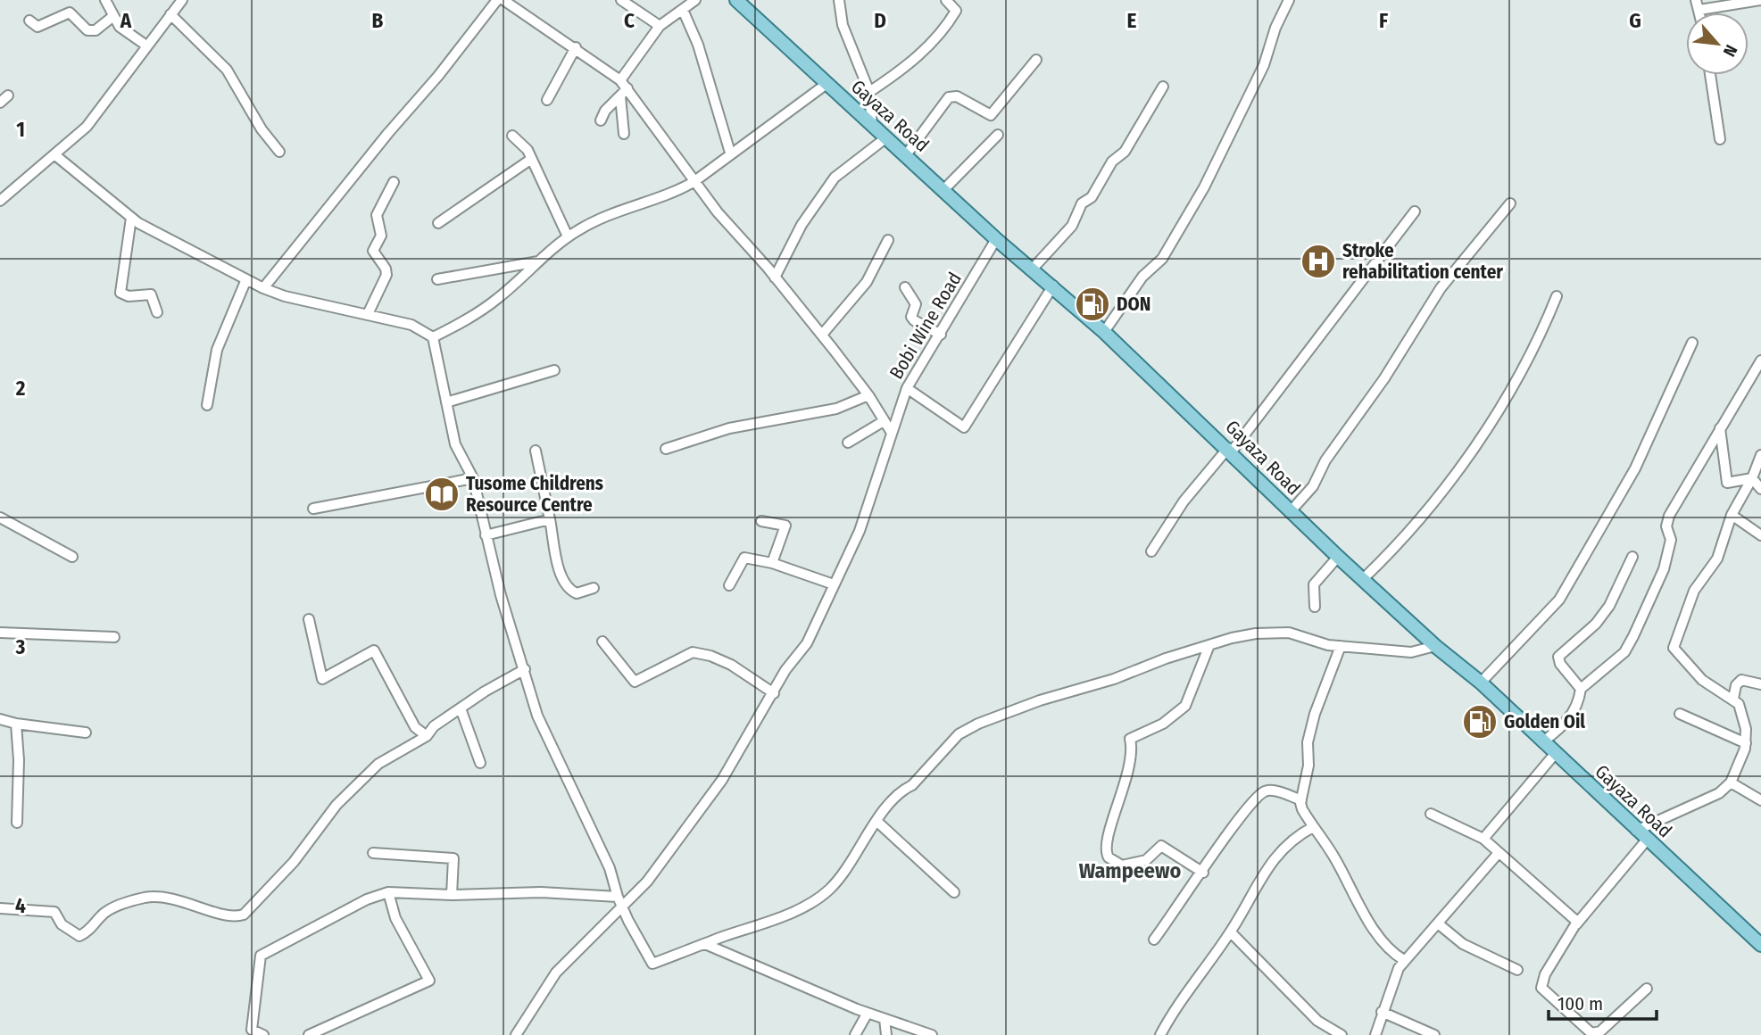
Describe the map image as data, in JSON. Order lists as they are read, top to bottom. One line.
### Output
{"streets":{"main road":["Gayaza Road"],"street":["Bobi Wine Road"]},"crossings":[["Gayaza Road","Bobi Wine Road"]],"districts":["Wampeewo"],"places":{"hospital":["Stroke rehabilitation center"],"fuel station":["DON","Golden Oil"],"library":["Tusome Childrens Resource Centre"]},"scale_bar":"100 m","north":"bottom right","grid":{"columns":["A","B","C","D","E","F","G"],"rows":["1","2","3","4"]}}
